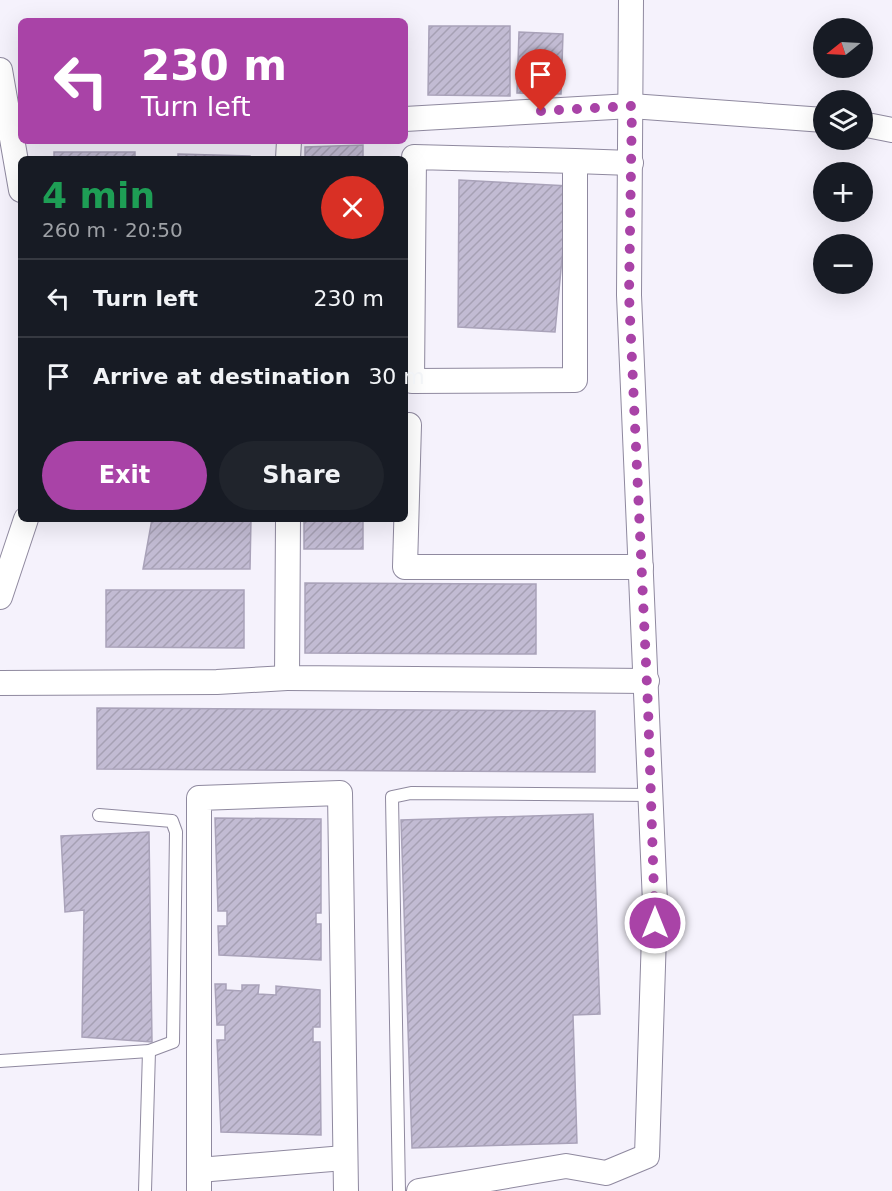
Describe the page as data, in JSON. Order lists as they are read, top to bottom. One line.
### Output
{"north":"left","page":{"map_buttons":["+","−"],"turn":["230 m","Turn left"],"heading":["4 min","260 m · 20:50"],"list":[{"name":"Turn left","value":"230 m"},{"name":"Arrive at destination","value":"30 m"}],"buttons":["Exit","Share"]}}
